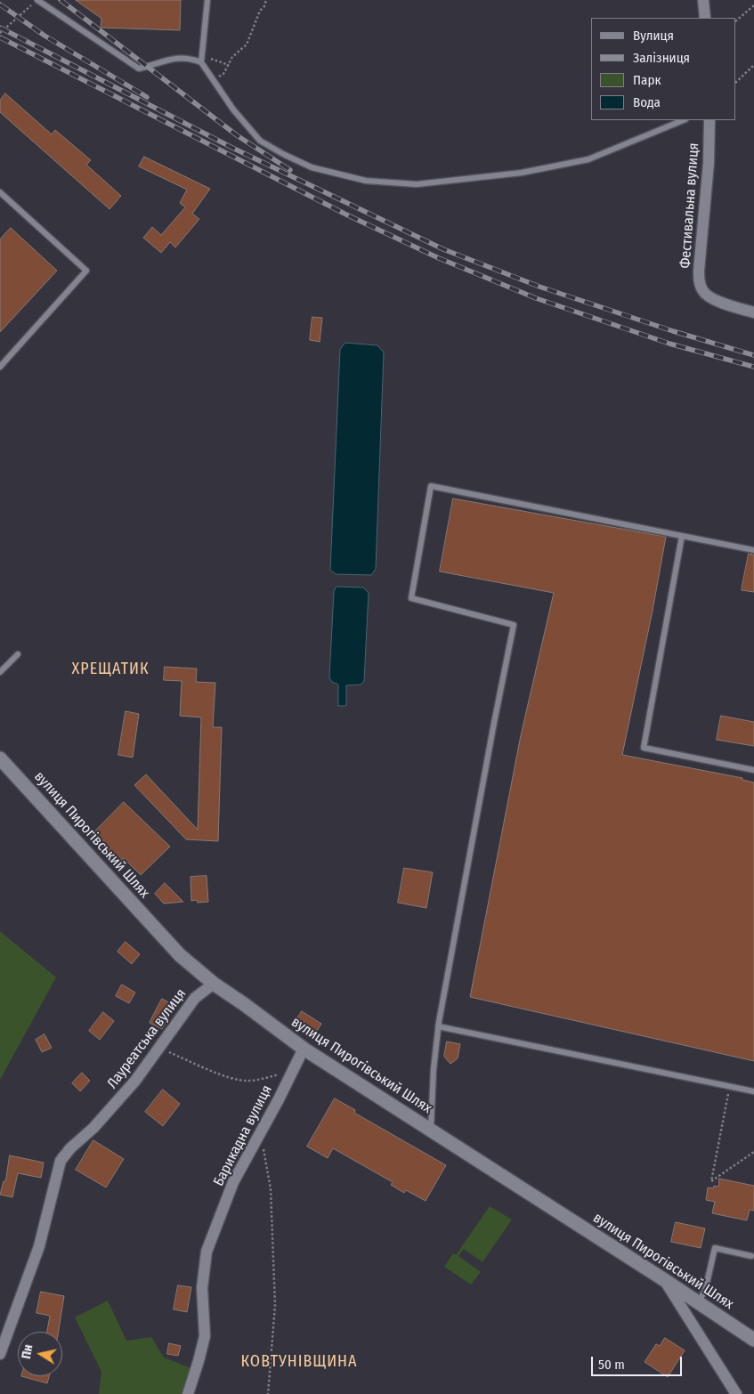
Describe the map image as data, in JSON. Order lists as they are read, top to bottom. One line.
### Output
{"streets":{"street":["Фестивальна вулиця","вулиця Пирогівський Шлях","Лауреатська вулиця","Барикадна вулиця"]},"crossings":[["вулиця Пирогівський Шлях","Лауреатська вулиця"],["вулиця Пирогівський Шлях","Барикадна вулиця"]],"districts":["ХРЕЩАТИК","КОВТУНІВЩИНА"],"legend":["Вулиця","Залізниця","Парк","Вода"],"scale_bar":"50 m","north":"left"}
